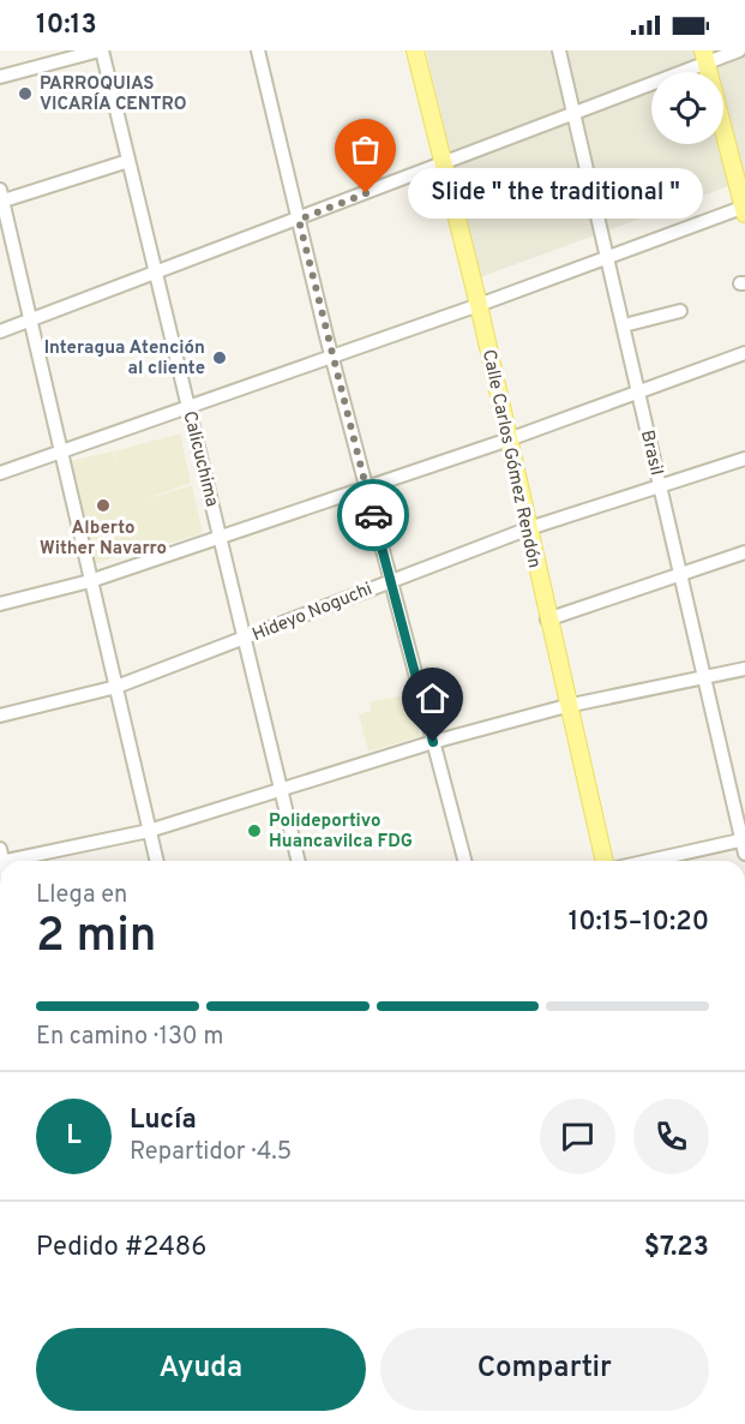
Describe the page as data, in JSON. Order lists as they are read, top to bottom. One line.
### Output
{"streets":{"main road":["Calle Carlos Gómez Rendón"],"street":["Brasil","Calicuchima","Hideyo Noguchi"]},"crossings":[["Brasil","Hideyo Noguchi"],["Calicuchima","Hideyo Noguchi"],["Calle Carlos Gómez Rendón","Hideyo Noguchi"]],"places":["PARROQUIAS VICARÍA CENTRO","Slide \" the traditional \"","Interagua Atención al cliente","Alberto Wither Navarro","Polideportivo Huancavilca FDG"],"page":{"status":"10:13","bubble":"Slide \" the traditional \"","heading":["2 min","Llega en","10:15–10:20"],"panel":["Lucía","Repartidor · 4.5","Pedido #2486","$7.23"],"bar":"En camino · 130 m","round":"L","buttons":["Ayuda","Compartir"]}}
